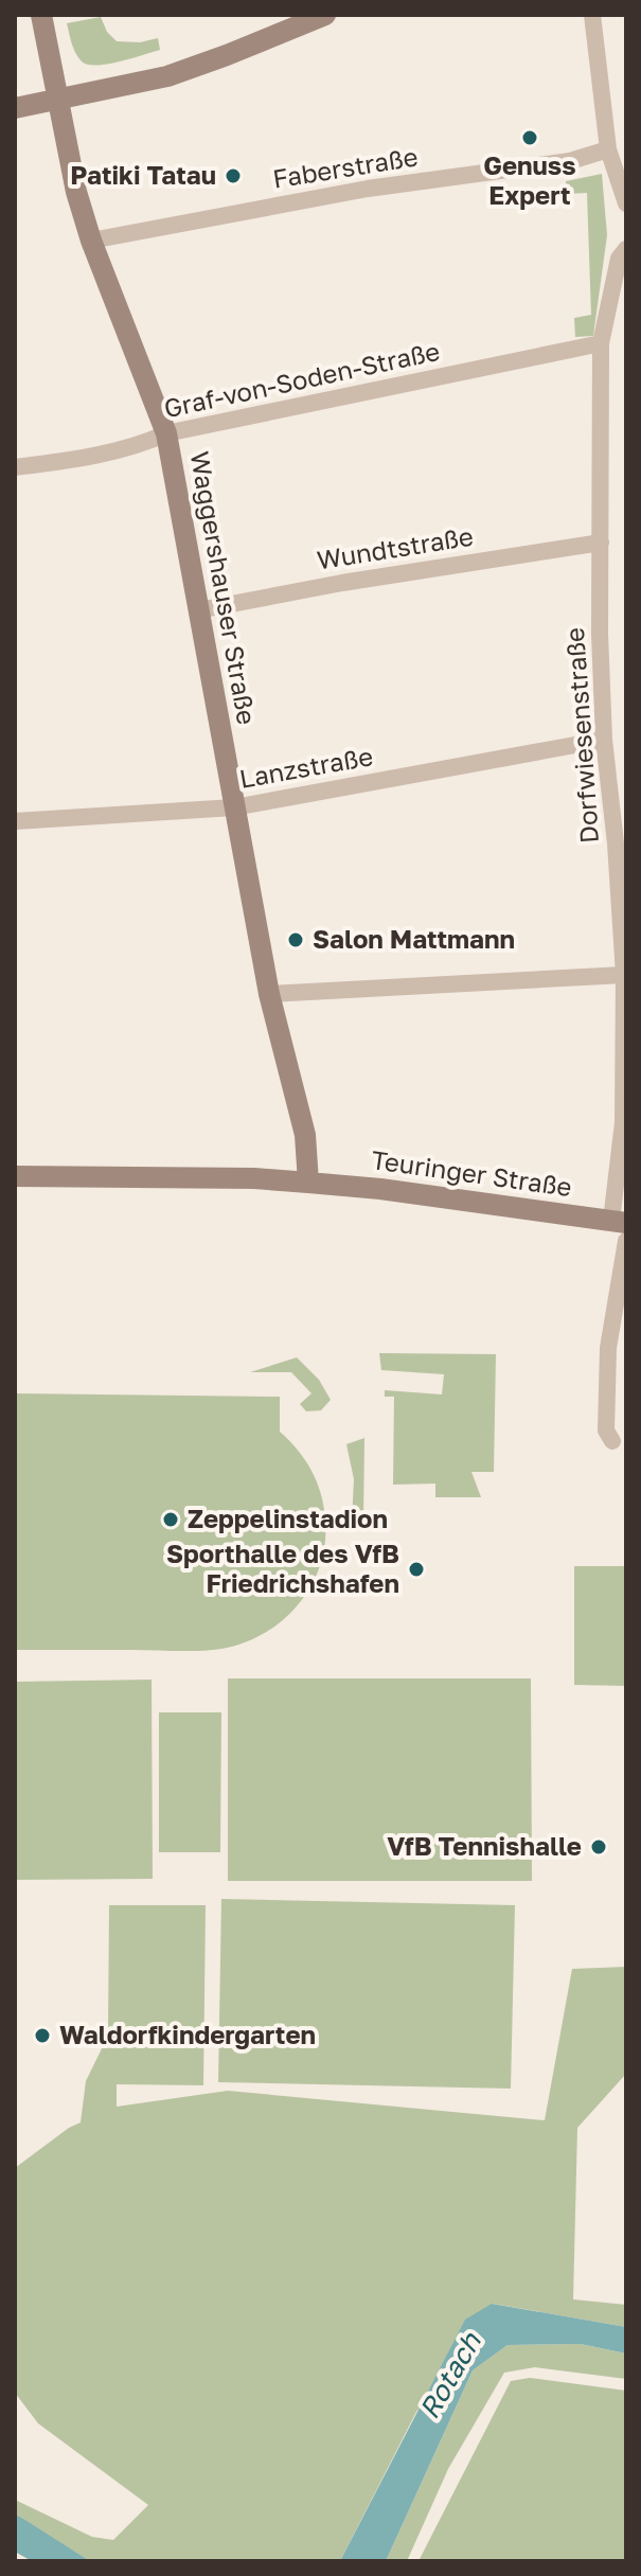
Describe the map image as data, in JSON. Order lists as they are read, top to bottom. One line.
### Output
{"streets":{"street":["Faberstraße","Graf-von-Soden-Straße","Wundtstraße","Waggershauser Straße","Dorfwiesenstraße","Lanzstraße","Teuringer Straße"]},"crossings":[["Faberstraße","Waggershauser Straße"],["Graf-von-Soden-Straße","Waggershauser Straße"],["Graf-von-Soden-Straße","Dorfwiesenstraße"],["Wundtstraße","Waggershauser Straße"],["Wundtstraße","Dorfwiesenstraße"],["Waggershauser Straße","Lanzstraße"],["Waggershauser Straße","Teuringer Straße"],["Dorfwiesenstraße","Lanzstraße"],["Dorfwiesenstraße","Teuringer Straße"]],"water":["Rotach"],"places":["Genuss Expert","Patiki Tatau","Salon Mattmann","Zeppelinstadion","Sporthalle des VfB Friedrichshafen","VfB Tennishalle","Waldorfkindergarten"]}
